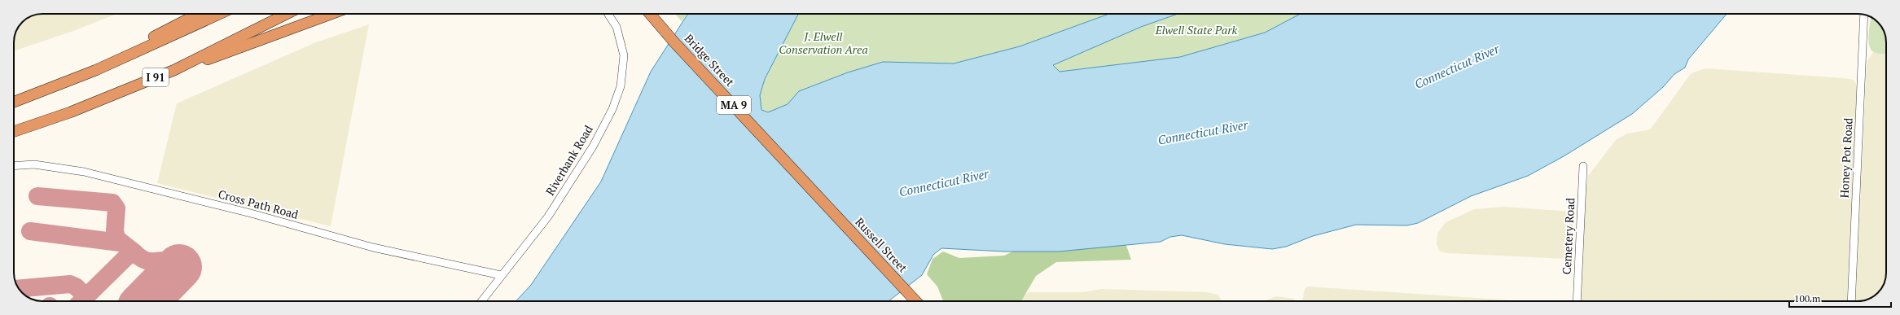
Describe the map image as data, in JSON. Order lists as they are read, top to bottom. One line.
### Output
{"streets":{"highway":["Bridge Street","I 91","MA 9","Russell Street"],"street":["Honey Pot Road","Riverbank Road","Cross Path Road","Cemetery Road"]},"crossings":[["Bridge Street","Russell Street"],["Riverbank Road","Cross Path Road"]],"water":["Connecticut River"],"parks":["Elwell State Park","J. Elwell Conservation Area"],"scale_bar":"100 m"}
